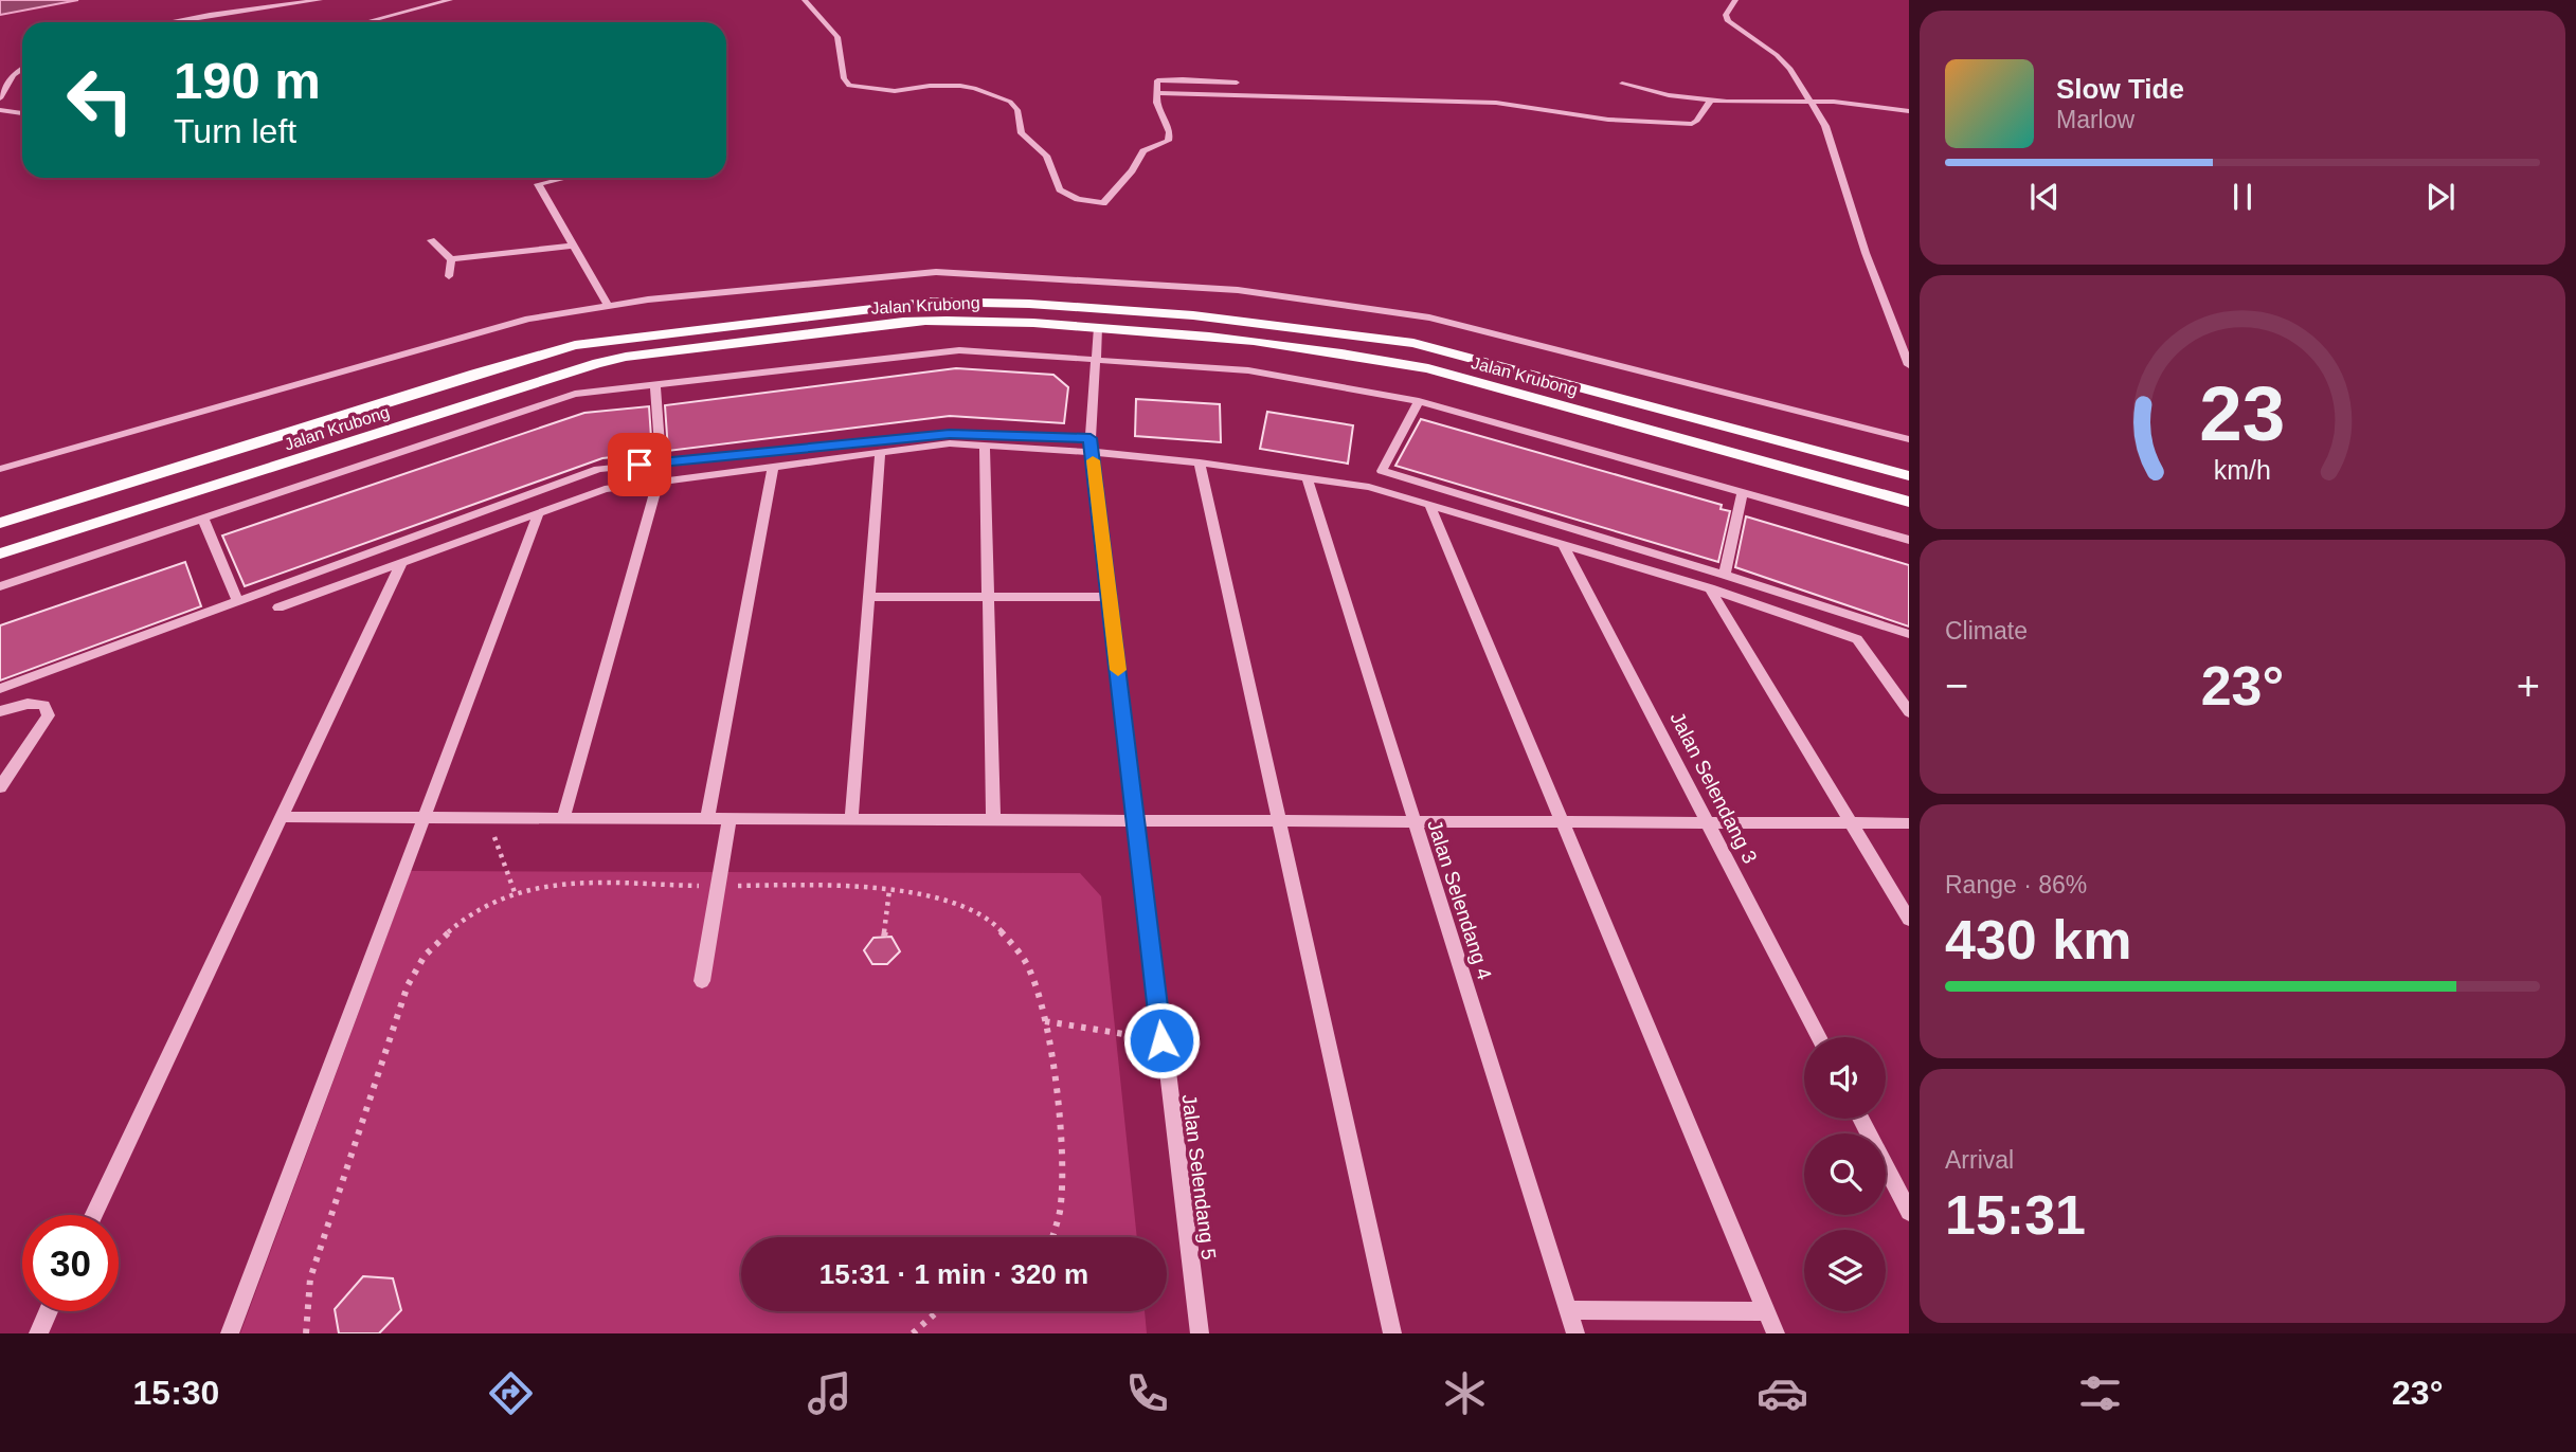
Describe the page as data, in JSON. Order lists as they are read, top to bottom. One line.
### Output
{"streets":{"main road":["Jalan Krubong"],"street":["Jalan Selendang 3","Jalan Selendang 4","Jalan Selendang 5"]},"crossings":[["Jalan Krubong","Jalan Selendang 5"]],"page":{"turn":["190 m","Turn left"],"song":["Slow Tide","Marlow"],"tile":["Climate",["Range · 86%","430 km"],["Arrival","15:31"]],"heat":["−","23°","+"],"limit":"30","trip":"15:31 · 1 min · 320 m","tabs":["15:30","23°"],"gauge":["23","km/h"]}}
